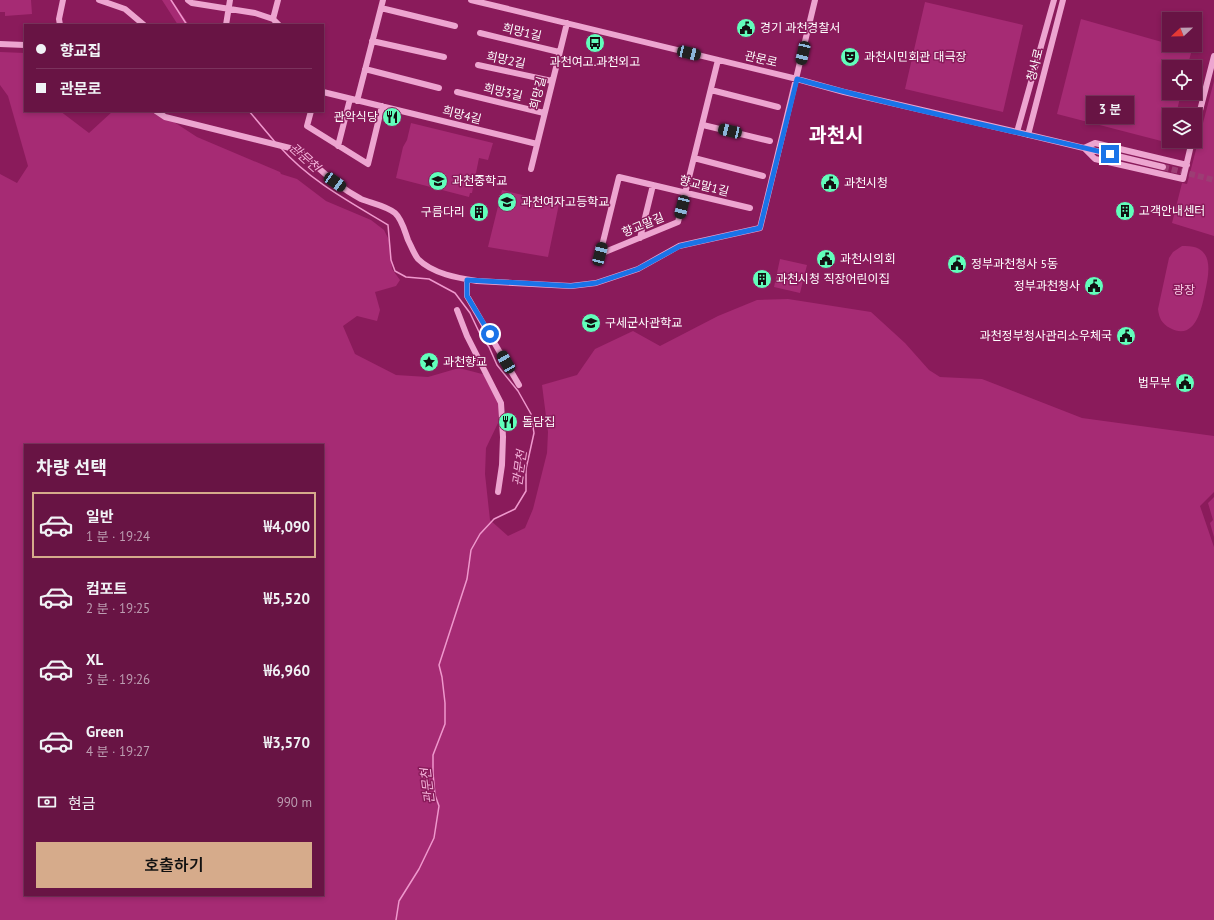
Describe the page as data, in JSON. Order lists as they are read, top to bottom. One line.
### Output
{"streets":{"street":["희망1길","관문로","희망2길","청사로","희망3길","희망길","희망4길","향교말1길","향교말길"]},"crossings":[["희망1길","희망길"],["관문로","청사로"],["관문로","희망길"],["관문로","향교말길"],["희망2길","희망길"],["희망3길","희망길"],["희망길","희망4길"],["향교말1길","향교말길"]],"districts":["과천시"],"water":["관문천"],"parks":["광장"],"places":{"public building":["경기 과천경찰서","과천시청","과천시의회","정부과천청사 5동","정부과천청사","과천정부청사관리소우체국","법무부"],"bus stop":["과천여고.과천외고"],"theatre":["과천시민회관 대극장"],"restaurant":["관악식당","돌담집"],"school or university":["과천중학교","과천여자고등학교","구세군사관학교"],"building":["고객안내센터","구름다리","과천시청 직장어린이집"],"place":["과천향교"]},"north":"left","page":{"banner":["향교집","관문로"],"bubble":"3 분","heading":"차량 선택","list":[{"name":"일반","note":"1 분 · 19:24","value":"₩4,090"},{"name":"컴포트","note":"2 분 · 19:25","value":"₩5,520"},{"name":"XL","note":"3 분 · 19:26","value":"₩6,960"},{"name":"Green","note":"4 분 · 19:27","value":"₩3,570"}],"pay":["현금","990 m"],"buttons":"호출하기"}}
